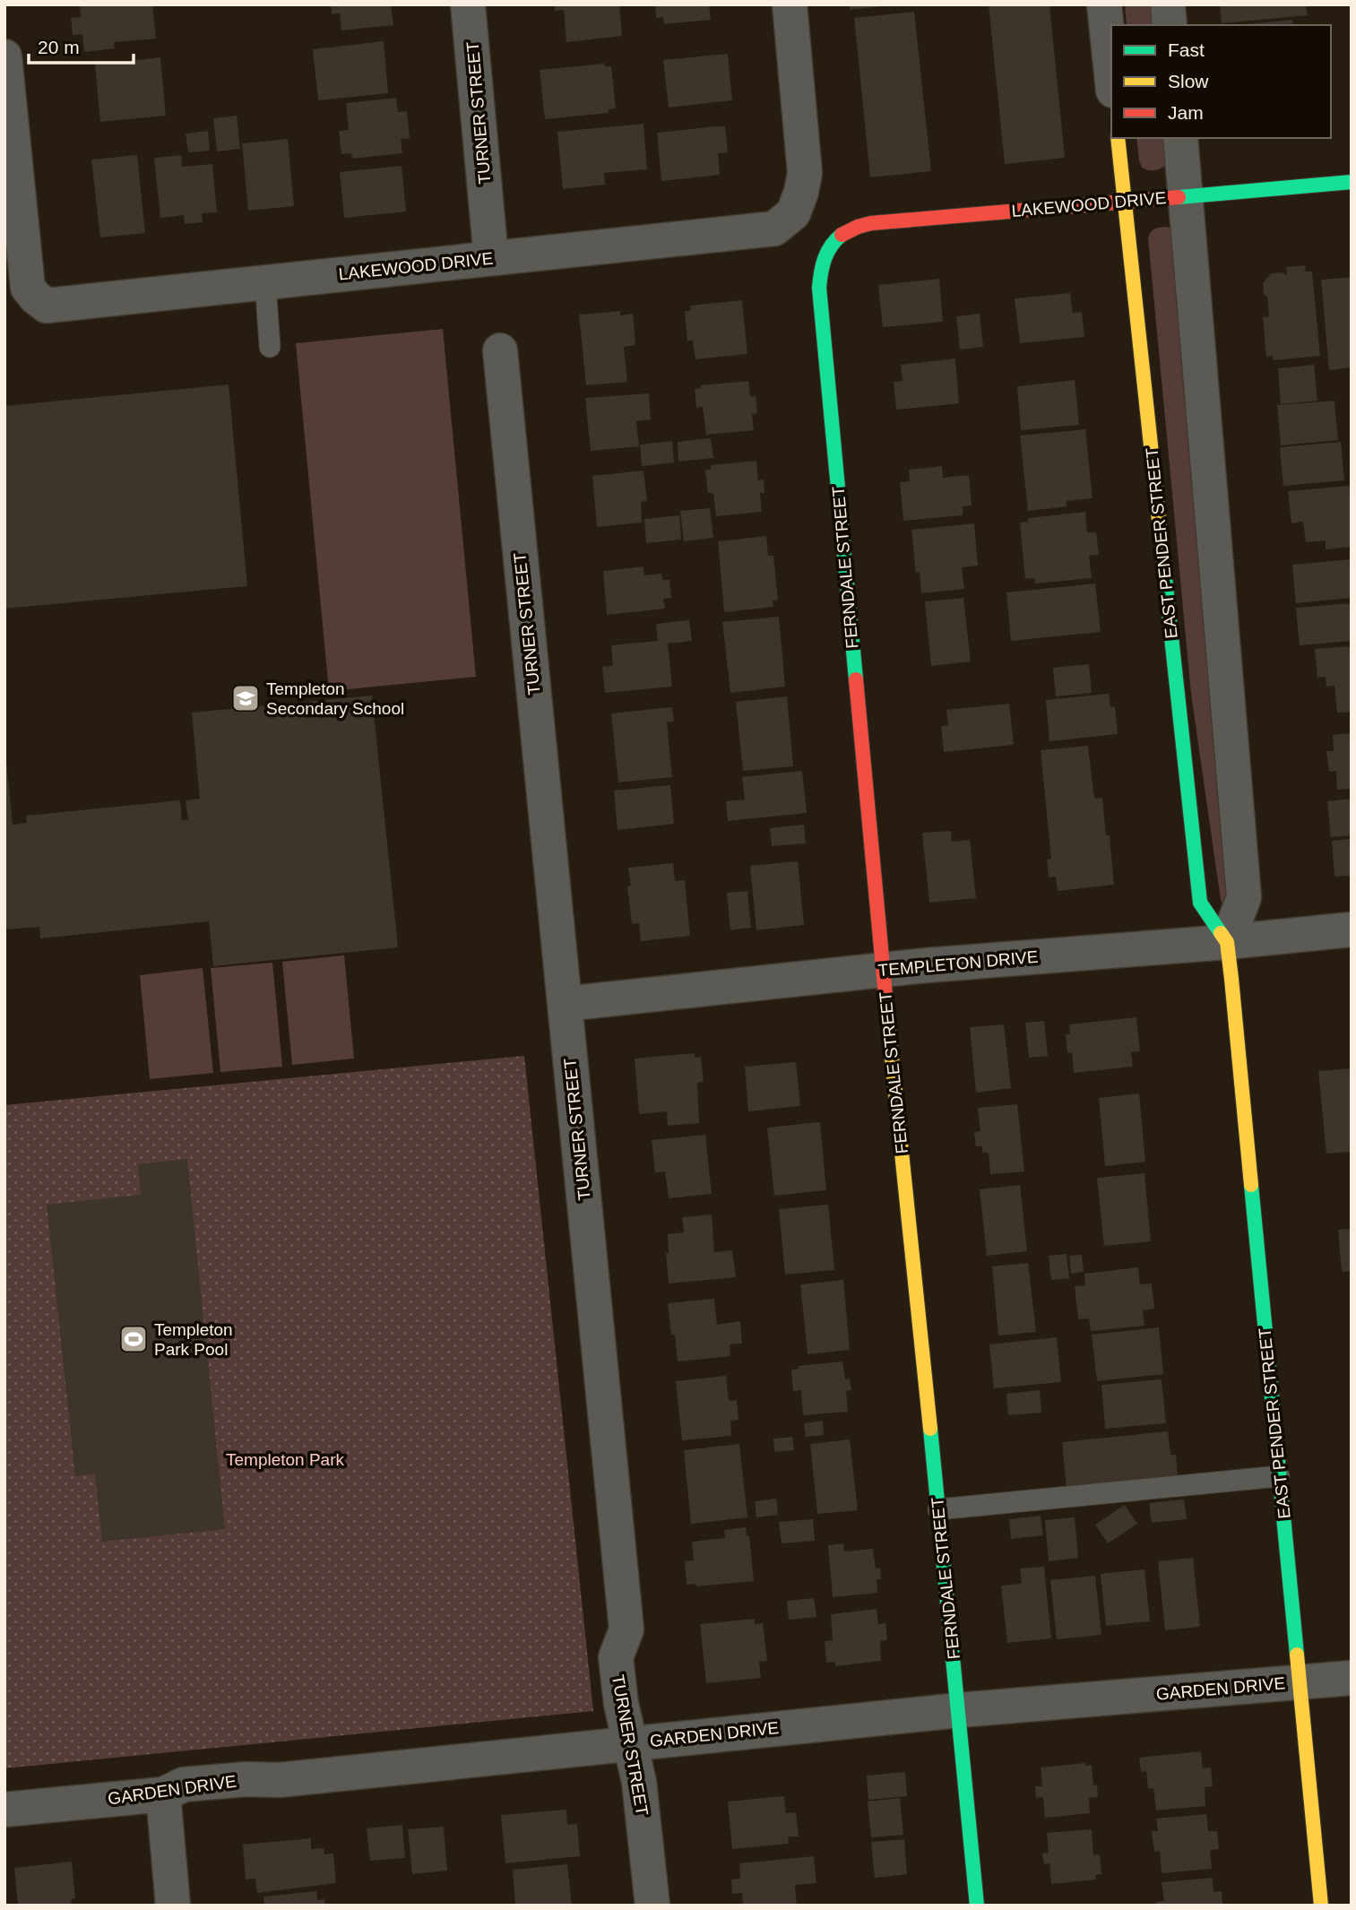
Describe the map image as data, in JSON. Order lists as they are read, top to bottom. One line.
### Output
{"streets":{"street":["TURNER STREET","LAKEWOOD DRIVE","EAST PENDER STREET","FERNDALE STREET","TEMPLETON DRIVE","GARDEN DRIVE"]},"crossings":[["TURNER STREET","LAKEWOOD DRIVE"],["TURNER STREET","TEMPLETON DRIVE"],["TURNER STREET","GARDEN DRIVE"],["LAKEWOOD DRIVE","EAST PENDER STREET"],["LAKEWOOD DRIVE","FERNDALE STREET"],["EAST PENDER STREET","TEMPLETON DRIVE"],["EAST PENDER STREET","GARDEN DRIVE"],["FERNDALE STREET","TEMPLETON DRIVE"],["FERNDALE STREET","GARDEN DRIVE"]],"parks":["Templeton Park"],"places":{"school or university":["Templeton Secondary School"],"sports":["Templeton Park Pool"]},"legend":["Fast","Slow","Jam"],"scale_bar":"20 m"}
